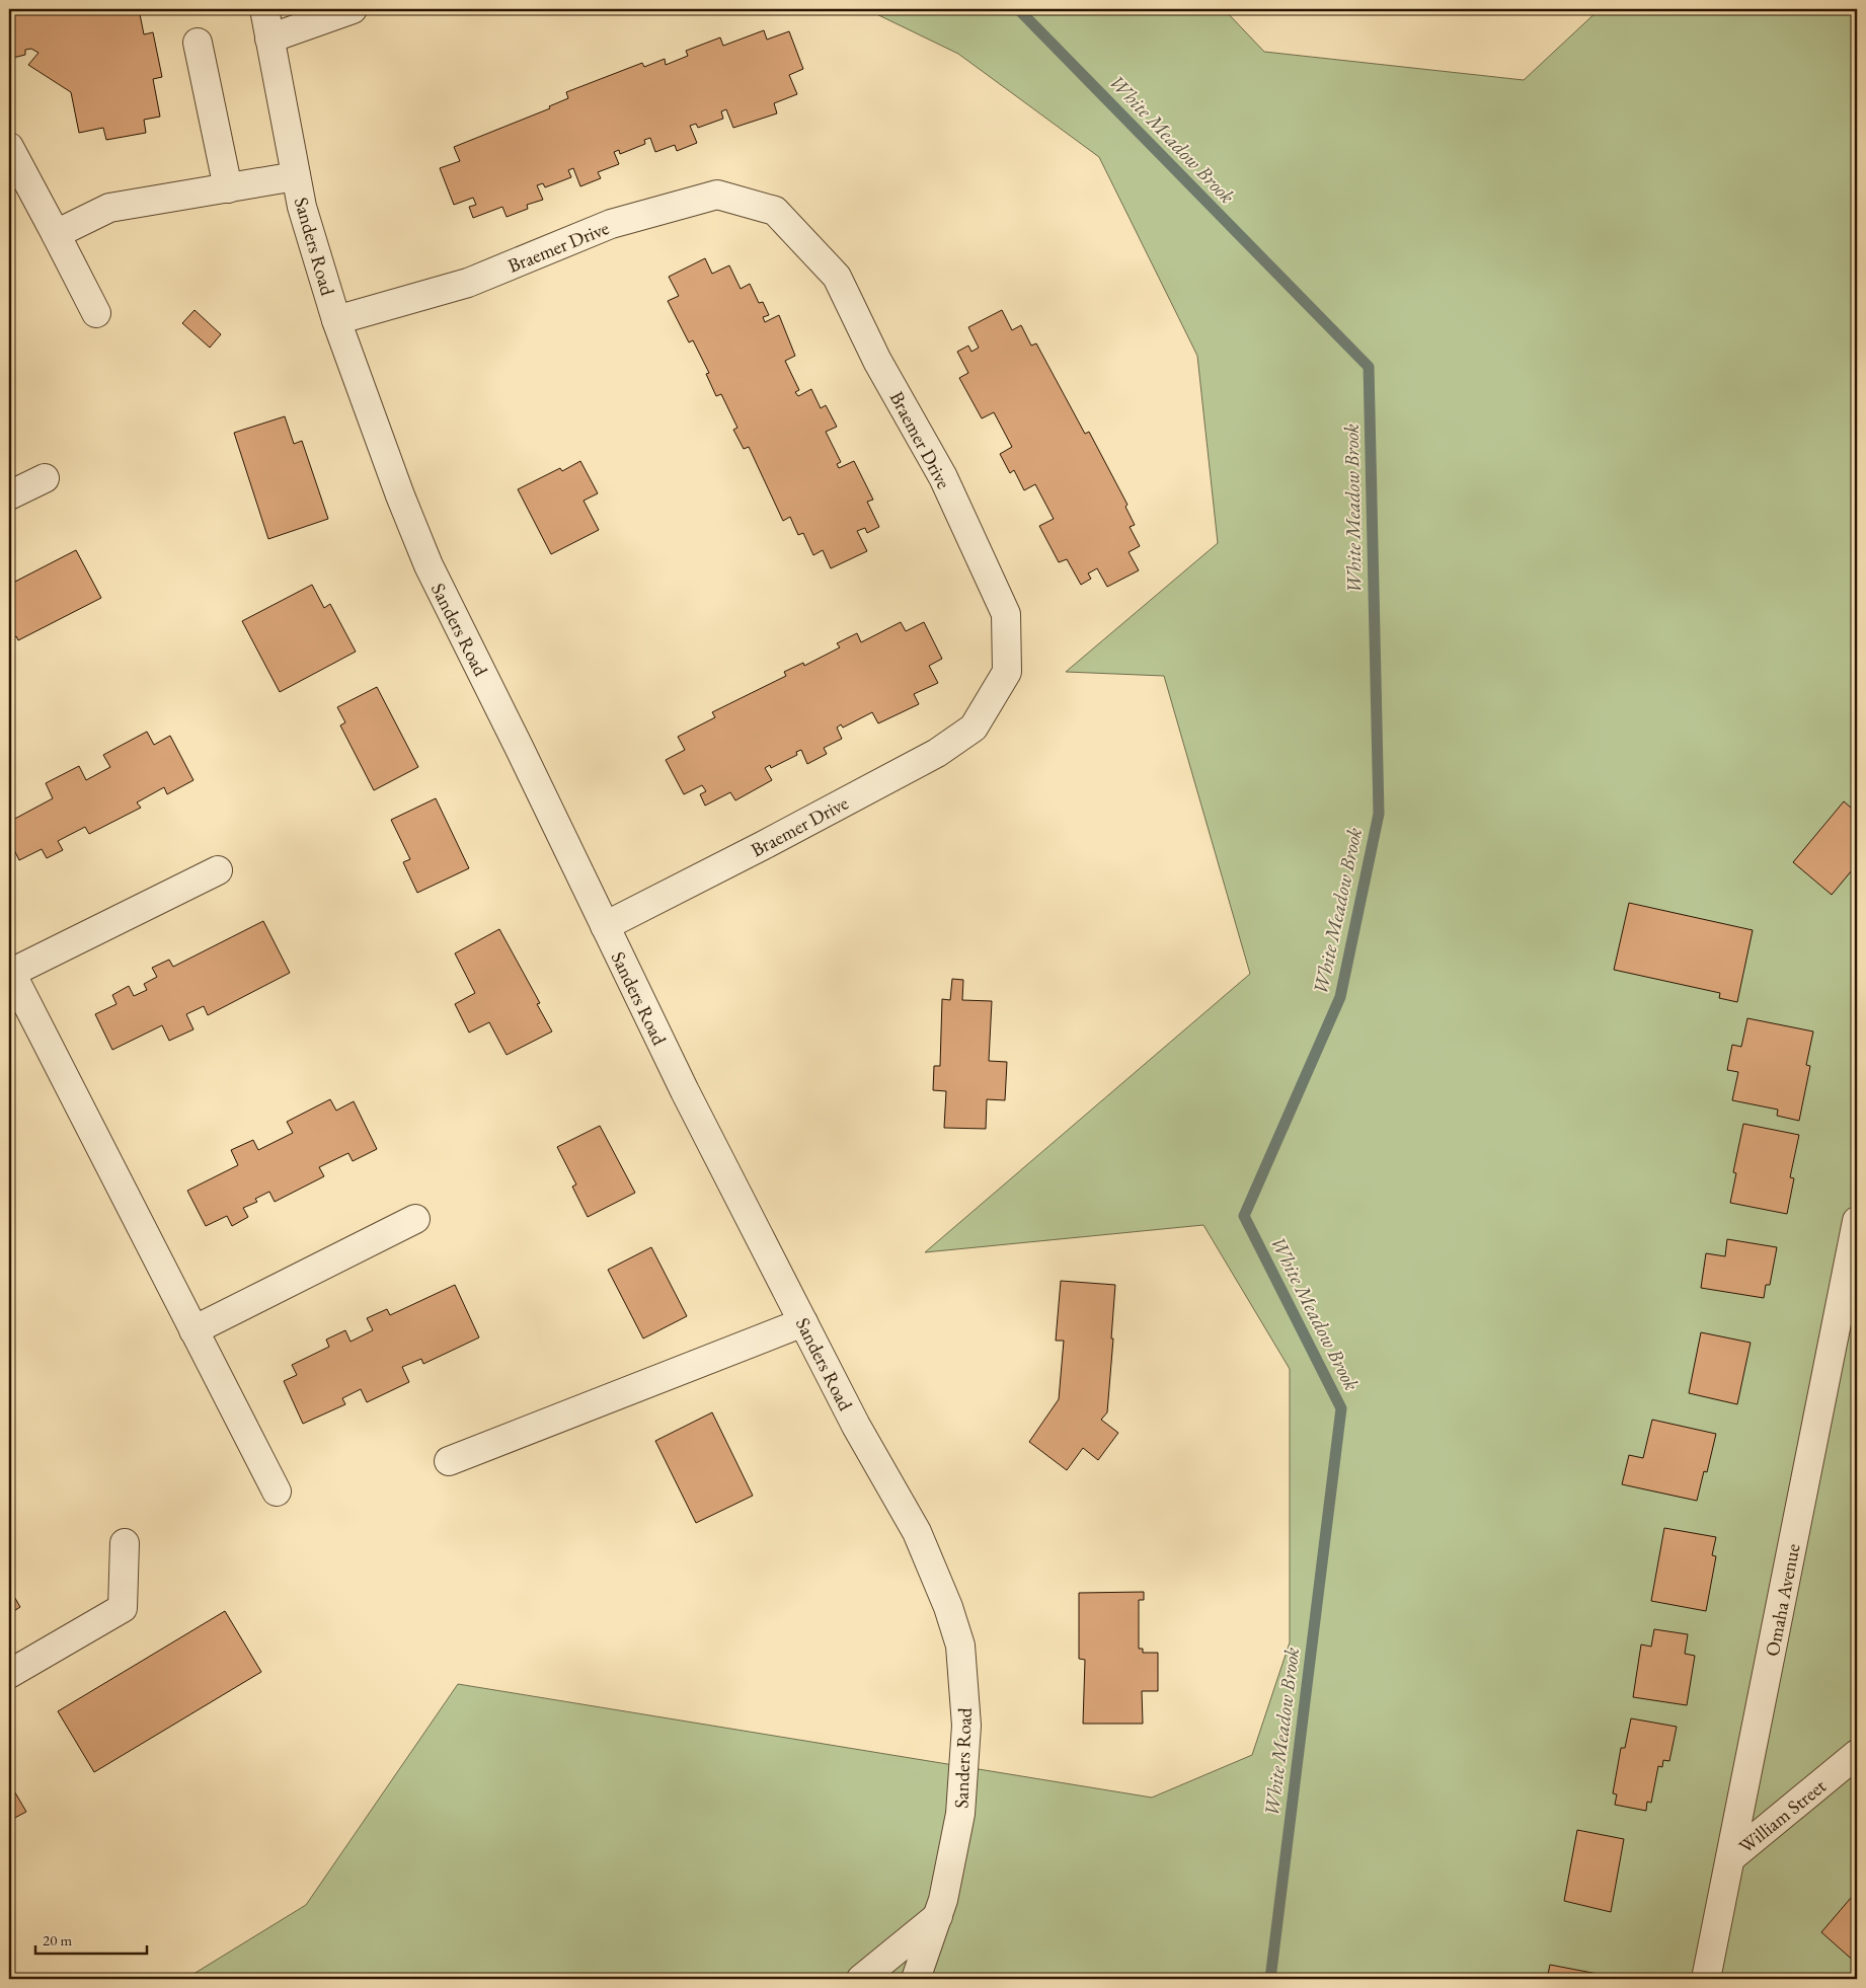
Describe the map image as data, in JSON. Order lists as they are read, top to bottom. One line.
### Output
{"streets":{"street":["Sanders Road","Braemer Drive","Omaha Avenue","William Street"]},"crossings":[["Sanders Road","Braemer Drive"],["Omaha Avenue","William Street"]],"water":["White Meadow Brook"],"scale_bar":"20 m"}
